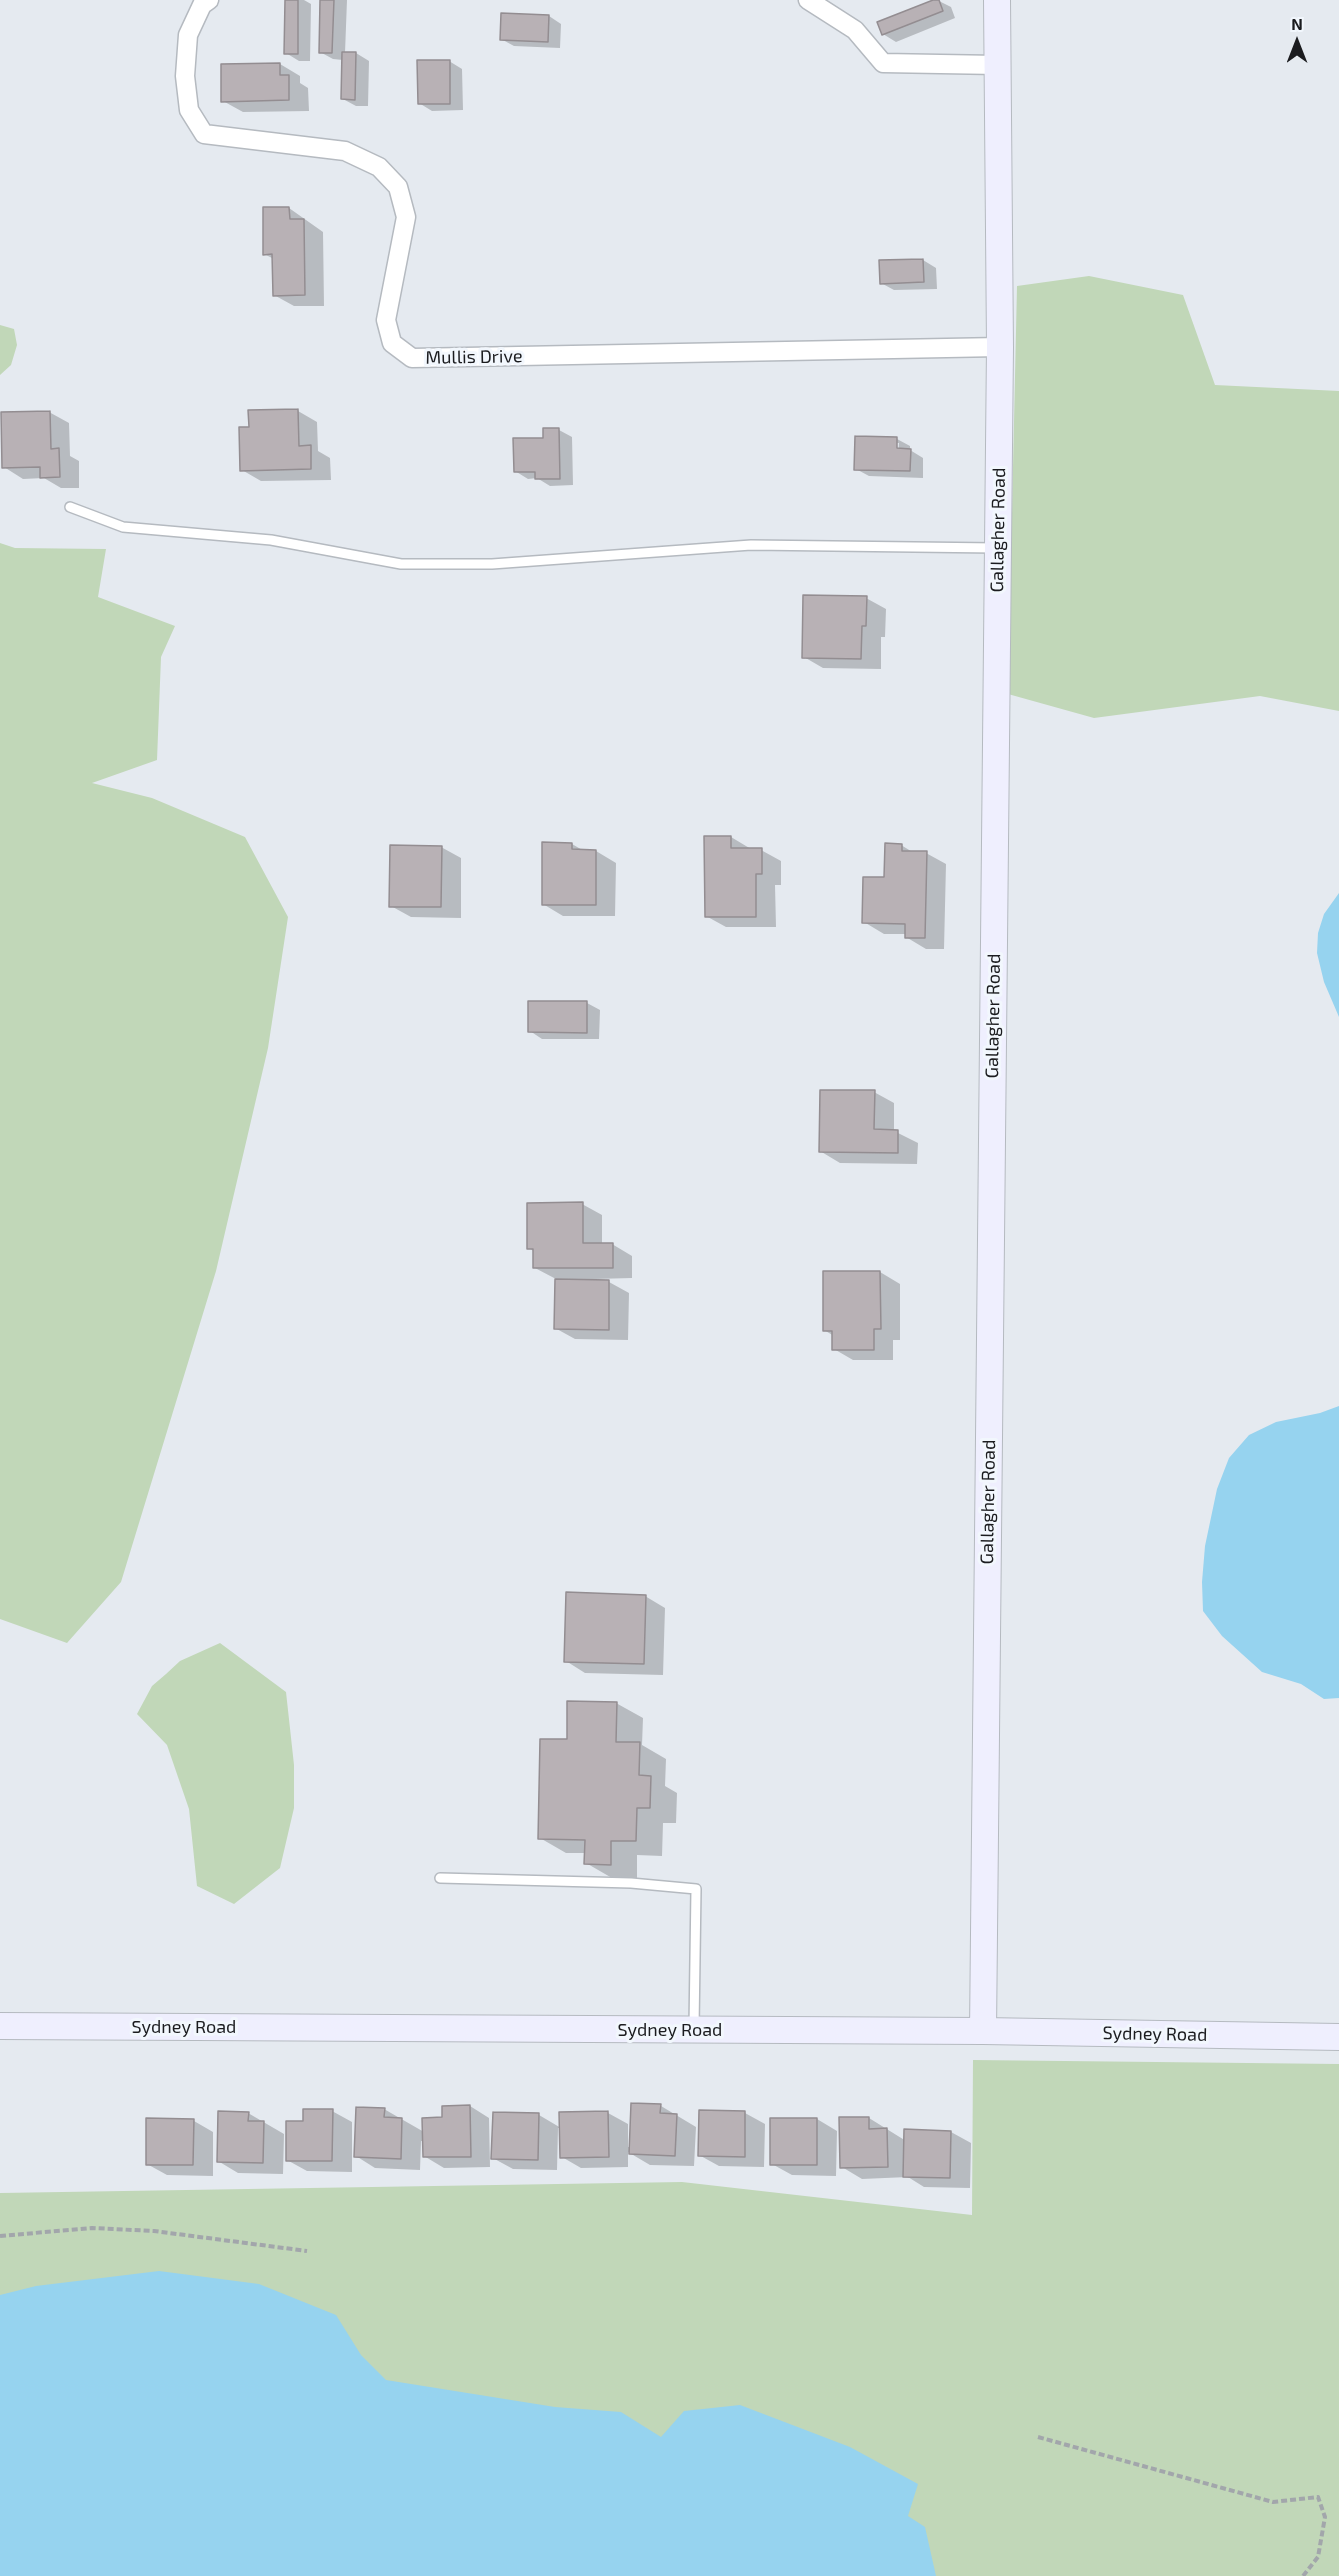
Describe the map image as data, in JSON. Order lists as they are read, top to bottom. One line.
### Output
{"streets":{"street":["Mullis Drive","Gallagher Road","Sydney Road"]},"crossings":[["Mullis Drive","Gallagher Road"],["Gallagher Road","Sydney Road"]],"north":"top"}
